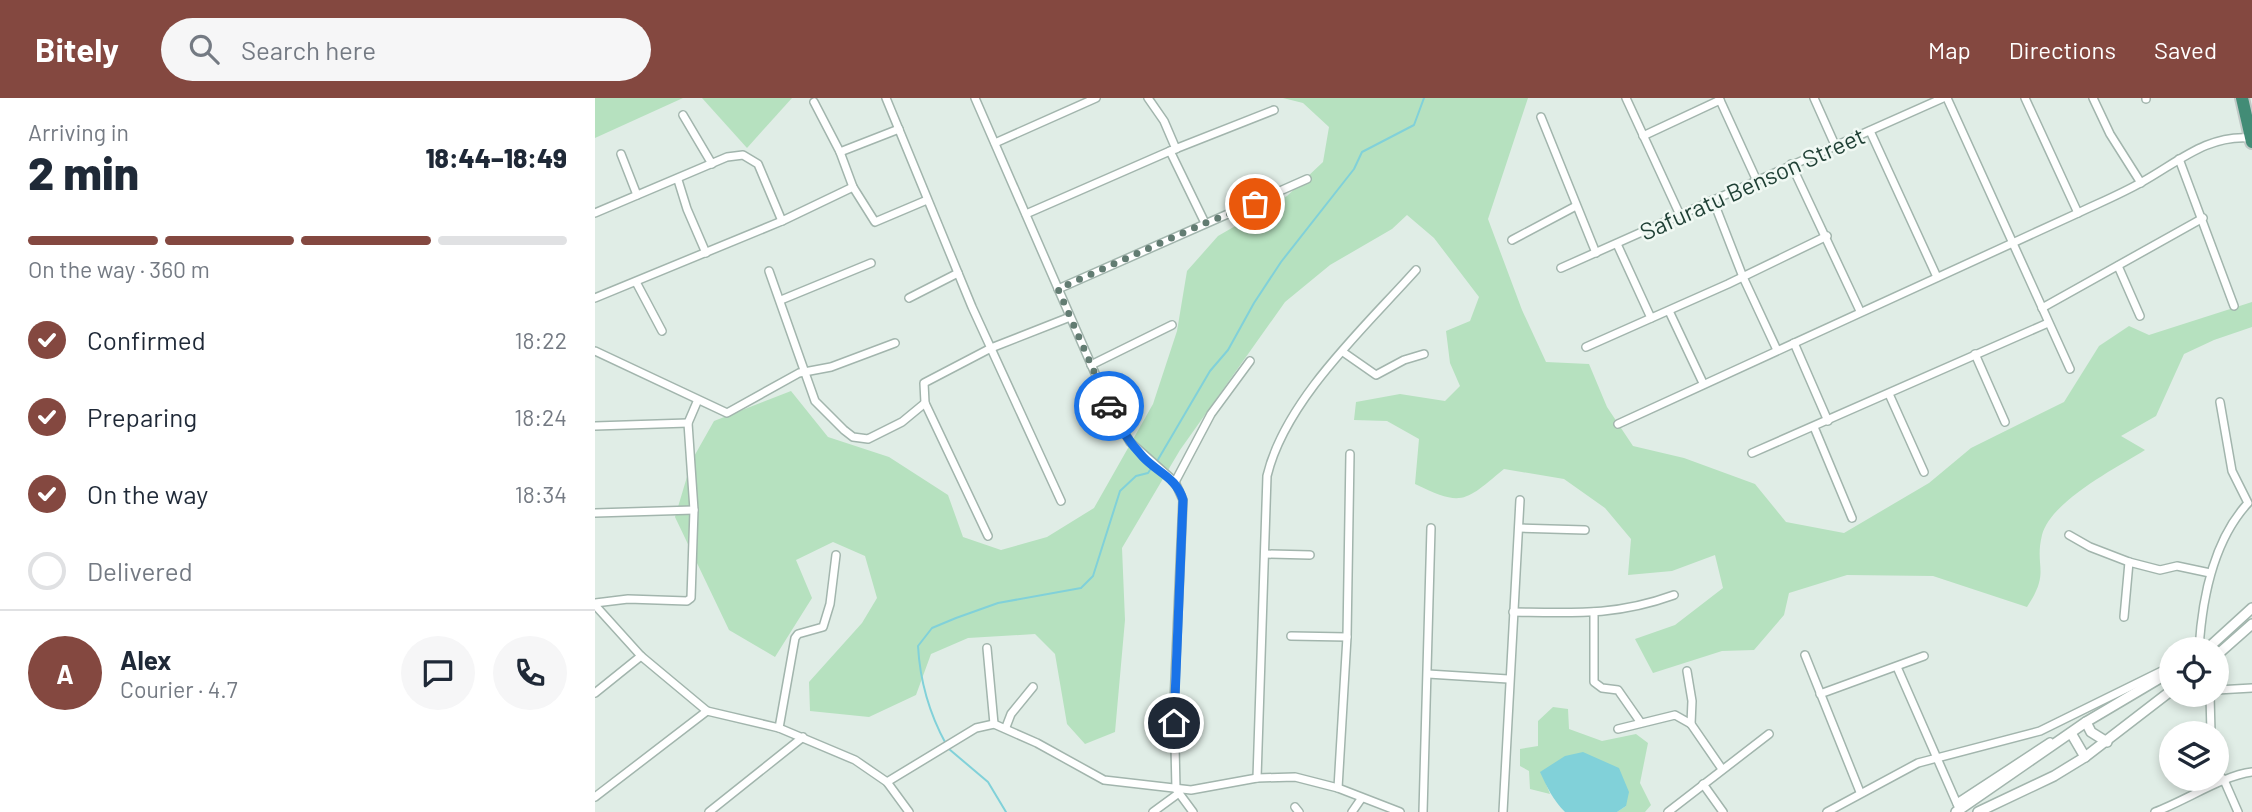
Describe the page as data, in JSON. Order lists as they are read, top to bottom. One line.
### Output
{"streets":{"street":["Safuratu Benson Street"]},"page":{"header":"Bitely","search":"Search here","nav":["Map","Directions","Saved"],"heading":["2 min","Arriving in","18:44–18:49"],"panel":["Alex","Courier · 4.7"],"bar":"On the way · 360 m","list":[["Confirmed","18:22"],["Preparing","18:24"],["On the way","18:34"],"Delivered"],"round":"A"}}
